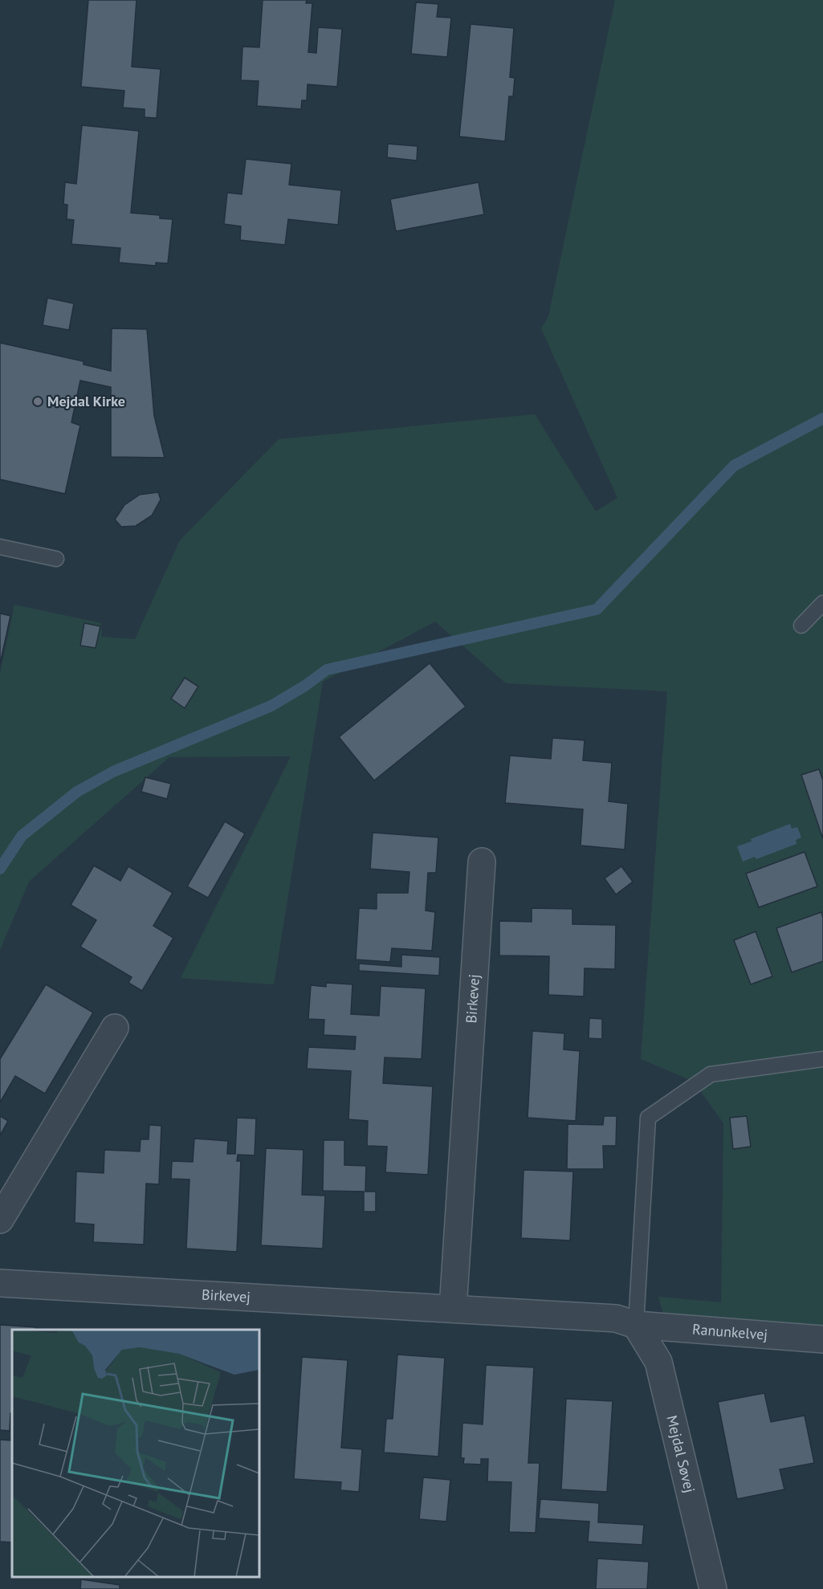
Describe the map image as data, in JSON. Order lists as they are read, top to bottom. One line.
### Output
{"streets":{"street":["Birkevej","Ranunkelvej","Mejdal Søvej"]},"crossings":[["Birkevej","Ranunkelvej"],["Birkevej","Mejdal Søvej"],["Ranunkelvej","Mejdal Søvej"]],"places":["Mejdal Kirke"]}
